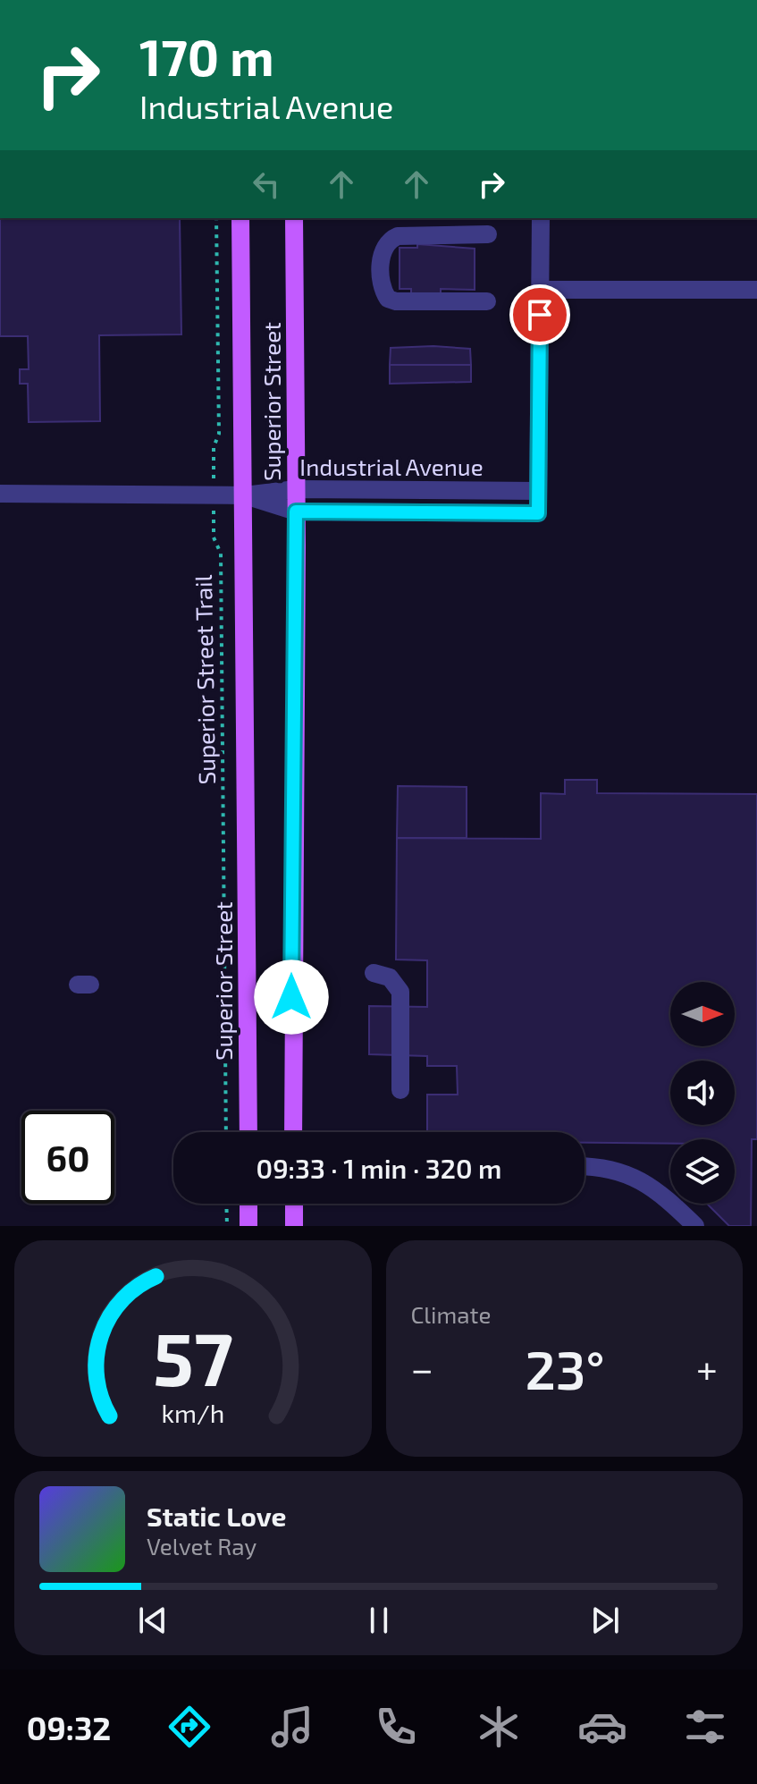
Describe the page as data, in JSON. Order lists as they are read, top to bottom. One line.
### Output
{"streets":{"main road":["Superior Street"],"street":["Industrial Avenue"],"path":["Superior Street Trail"]},"crossings":[["Superior Street","Industrial Avenue"],["Industrial Avenue","Superior Street Trail"]],"north":"right","page":{"turn":["170 m","Industrial Avenue"],"limit":"60","trip":"09:33 · 1 min · 320 m","tile":"Climate","heat":["−","23°","+"],"song":["Static Love","Velvet Ray"],"tabs":"09:32","gauge":["57","km/h"]}}
